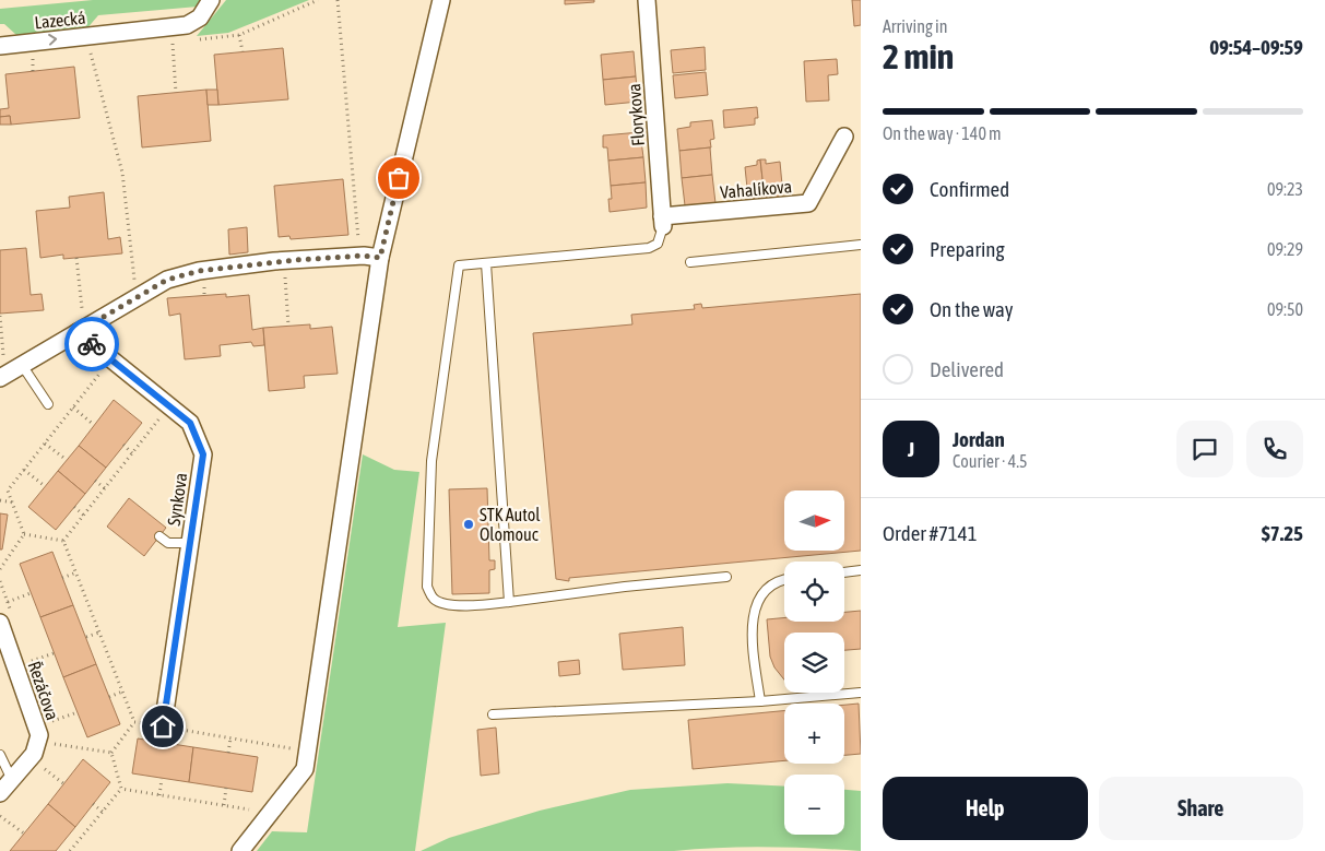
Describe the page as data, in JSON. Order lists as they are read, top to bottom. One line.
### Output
{"streets":{"street":["Lazecká","Florykova","Vahalíkova","Synkova","Řezáčova"]},"crossings":[["Florykova","Vahalíkova"]],"one_way":["Lazecká"],"places":["STK Autol Olomouc"],"north":"right","page":{"heading":["2 min","Arriving in","09:54–09:59"],"panel":["Jordan","Courier · 4.5","Order #7141","$7.25"],"bar":"On the way · 140 m","list":[["Confirmed","09:23"],["Preparing","09:29"],["On the way","09:50"],"Delivered"],"round":"J","map_buttons":["+","−"],"buttons":["Help","Share"]}}
